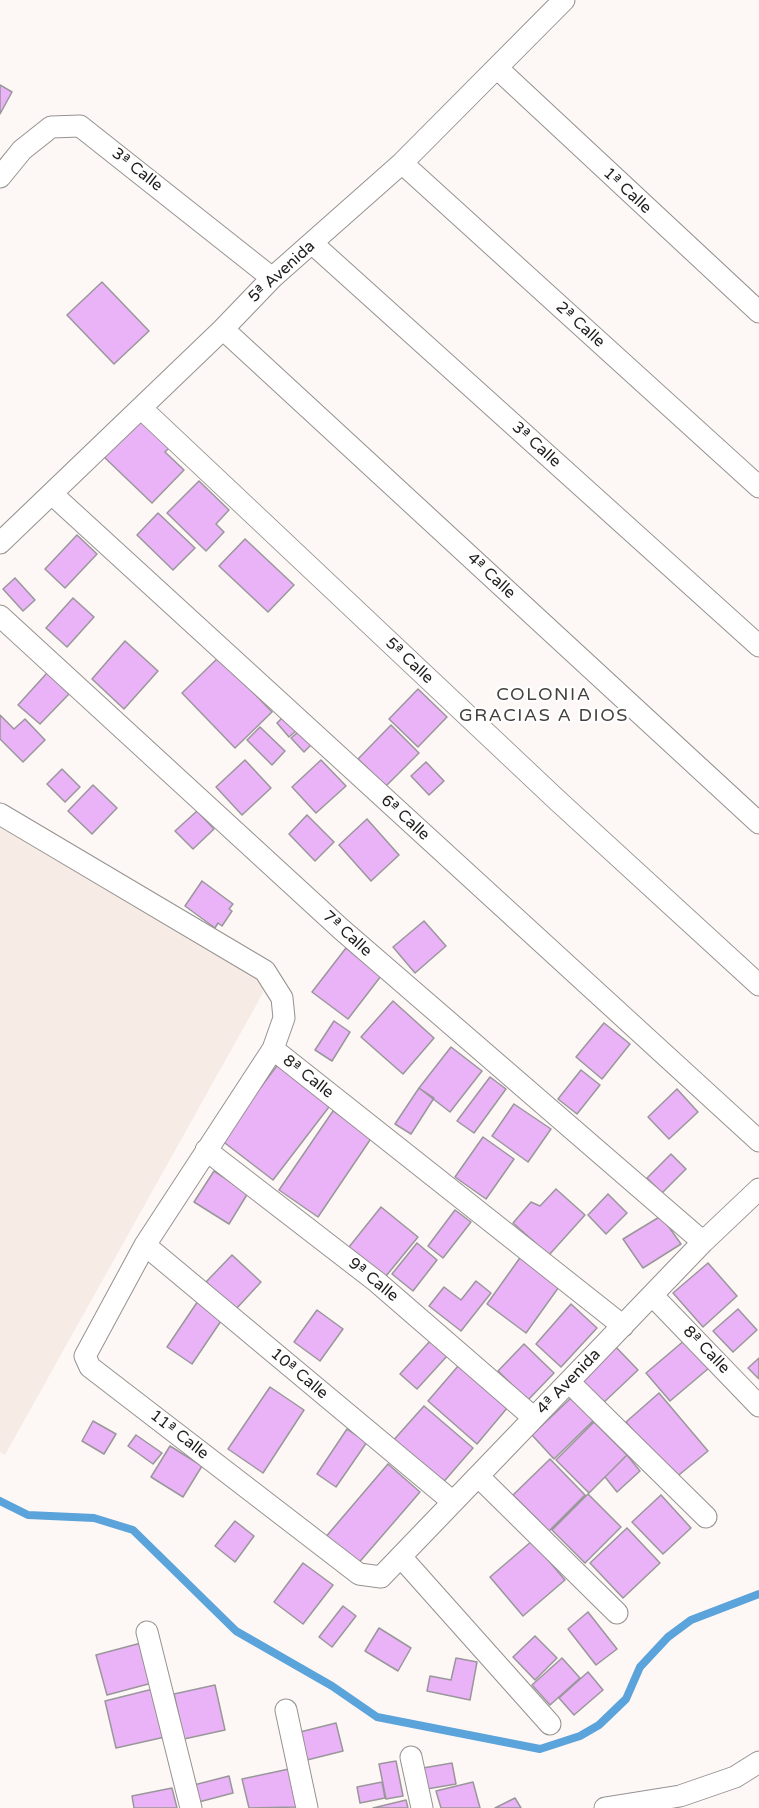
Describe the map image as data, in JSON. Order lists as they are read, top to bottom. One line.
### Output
{"streets":{"street":["3ª Calle","1ª Calle","5ª Avenida","2ª Calle","4ª Calle","5ª Calle","6ª Calle","7ª Calle","8ª Calle","9ª Calle","10ª Calle","4ª Avenida","11ª Calle"]},"crossings":[["3ª Calle","5ª Avenida"],["1ª Calle","5ª Avenida"],["5ª Avenida","2ª Calle"],["5ª Avenida","4ª Calle"],["5ª Avenida","5ª Calle"],["5ª Avenida","6ª Calle"],["7ª Calle","4ª Avenida"],["8ª Calle","4ª Avenida"],["8ª Calle","11ª Calle"],["9ª Calle","4ª Avenida"],["9ª Calle","11ª Calle"],["10ª Calle","4ª Avenida"],["10ª Calle","11ª Calle"],["4ª Avenida","11ª Calle"]],"districts":["COLONIA GRACIAS A DIOS"]}
